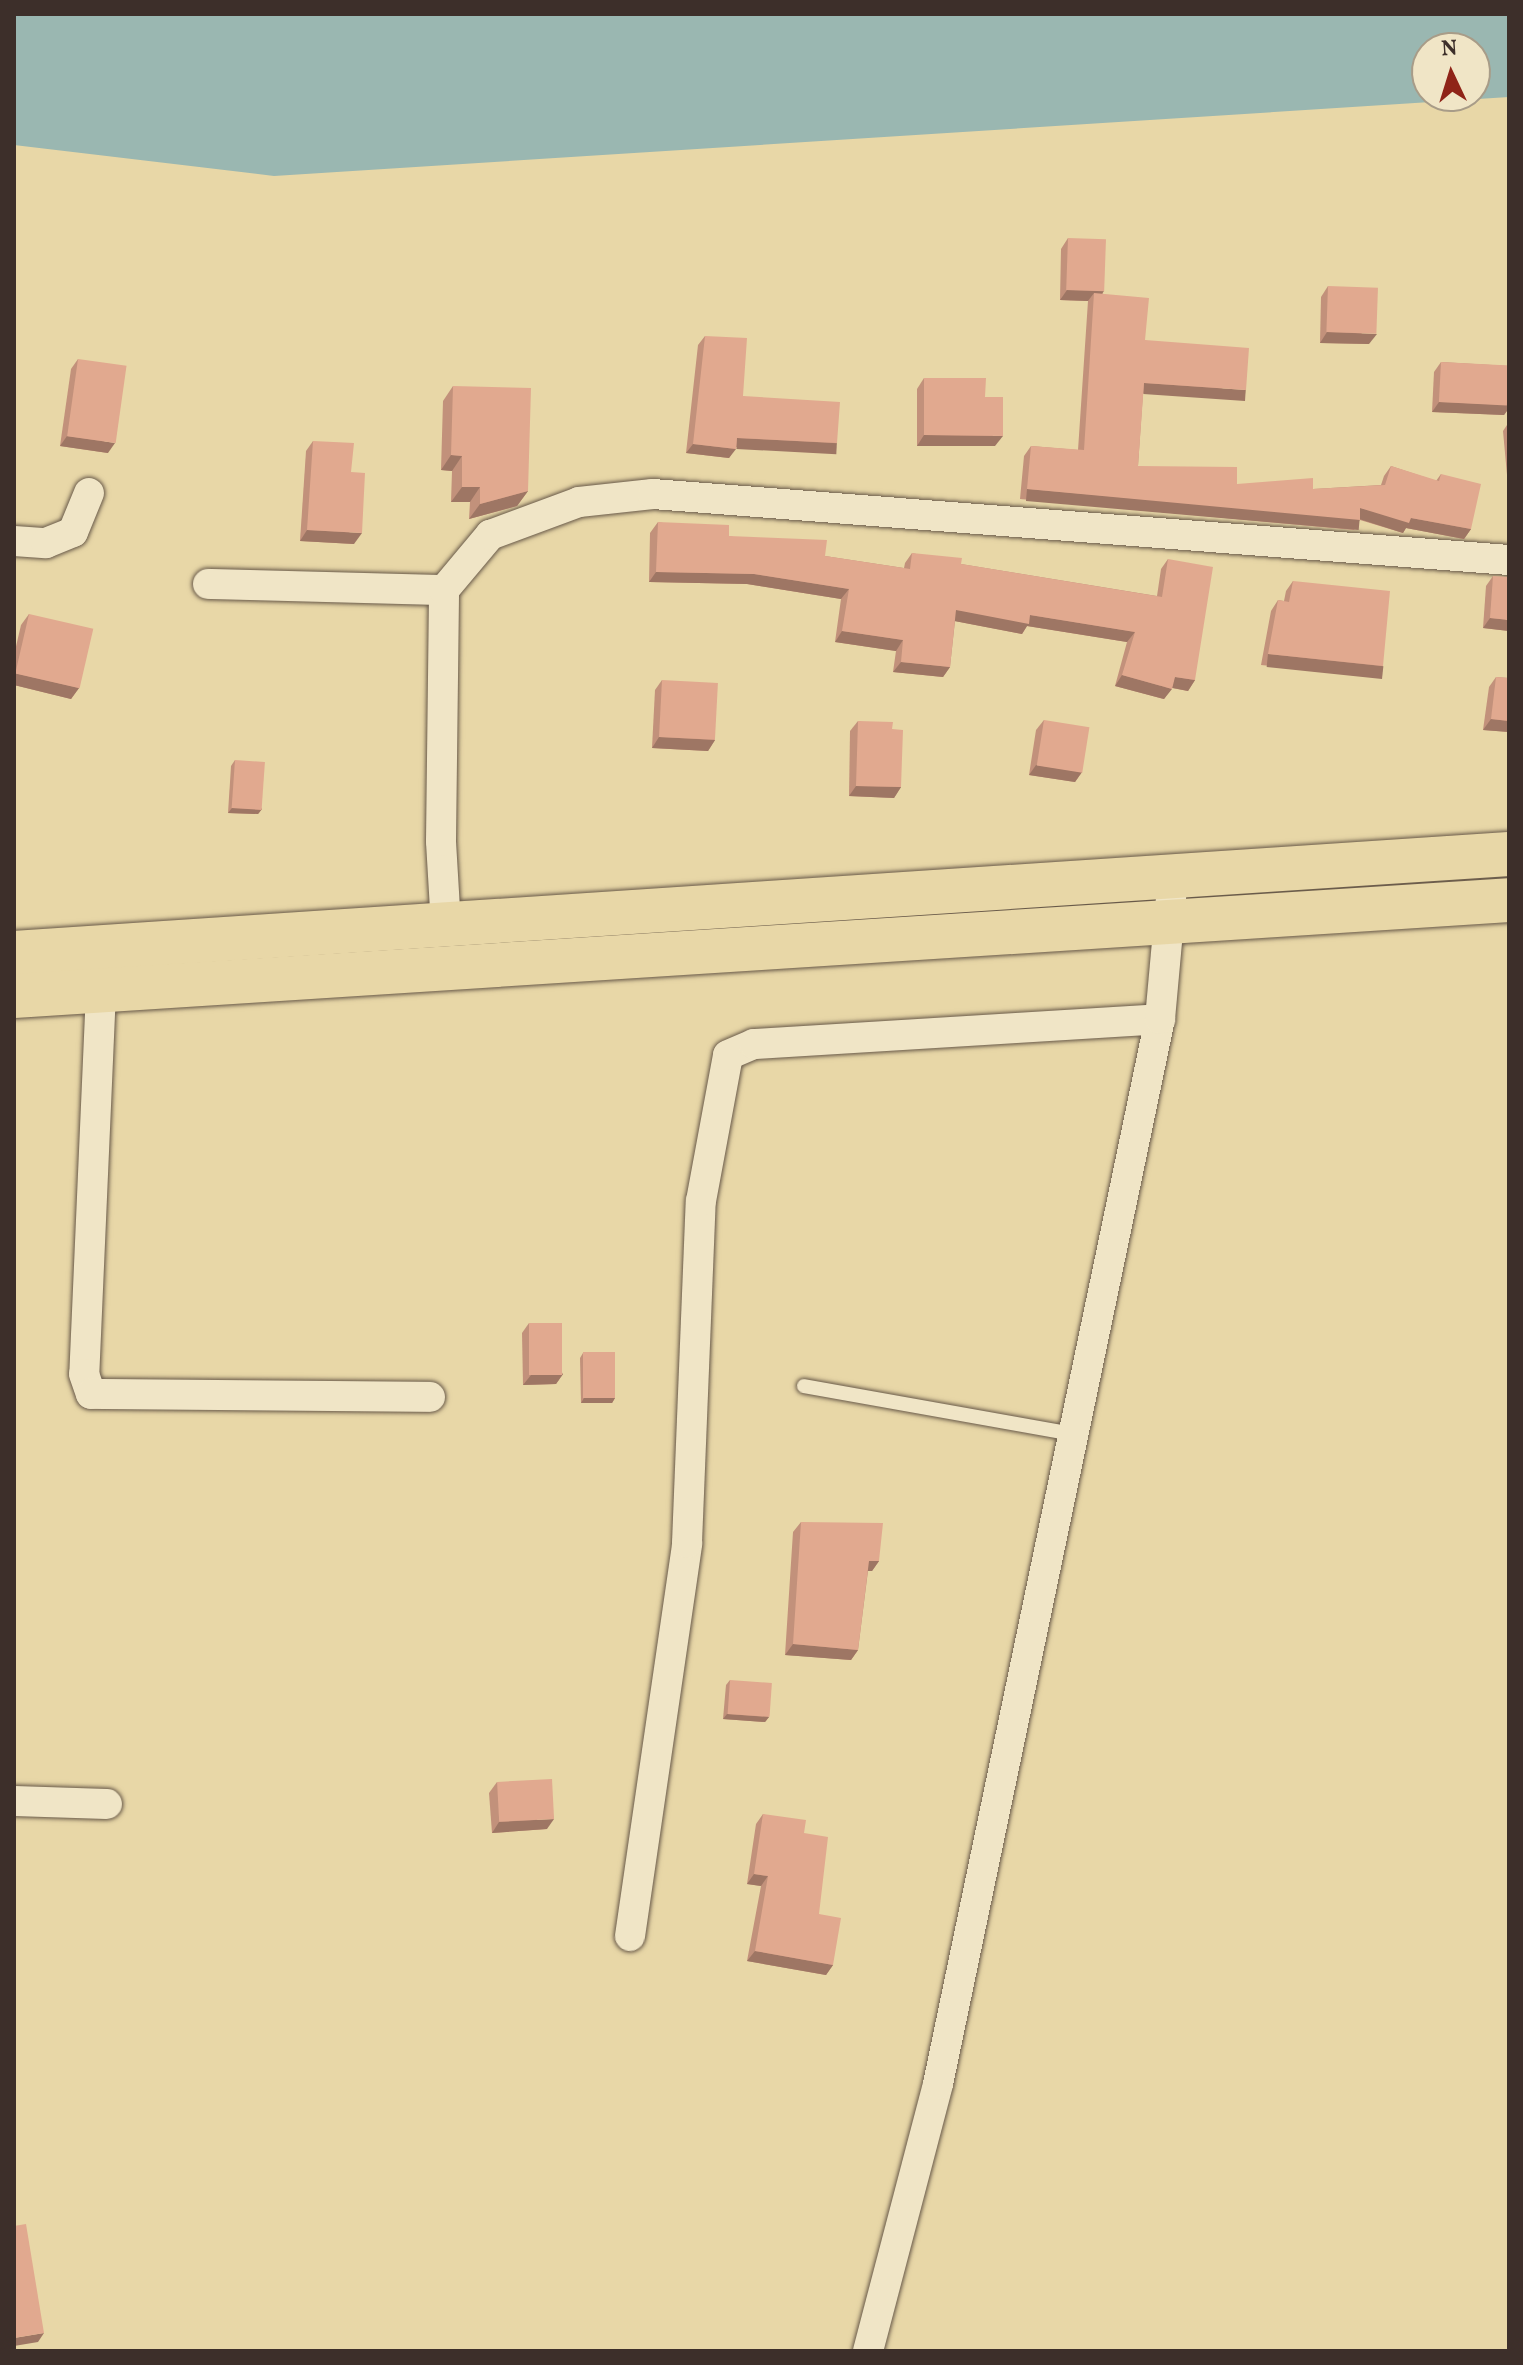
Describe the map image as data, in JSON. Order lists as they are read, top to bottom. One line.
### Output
{"north":"top"}
